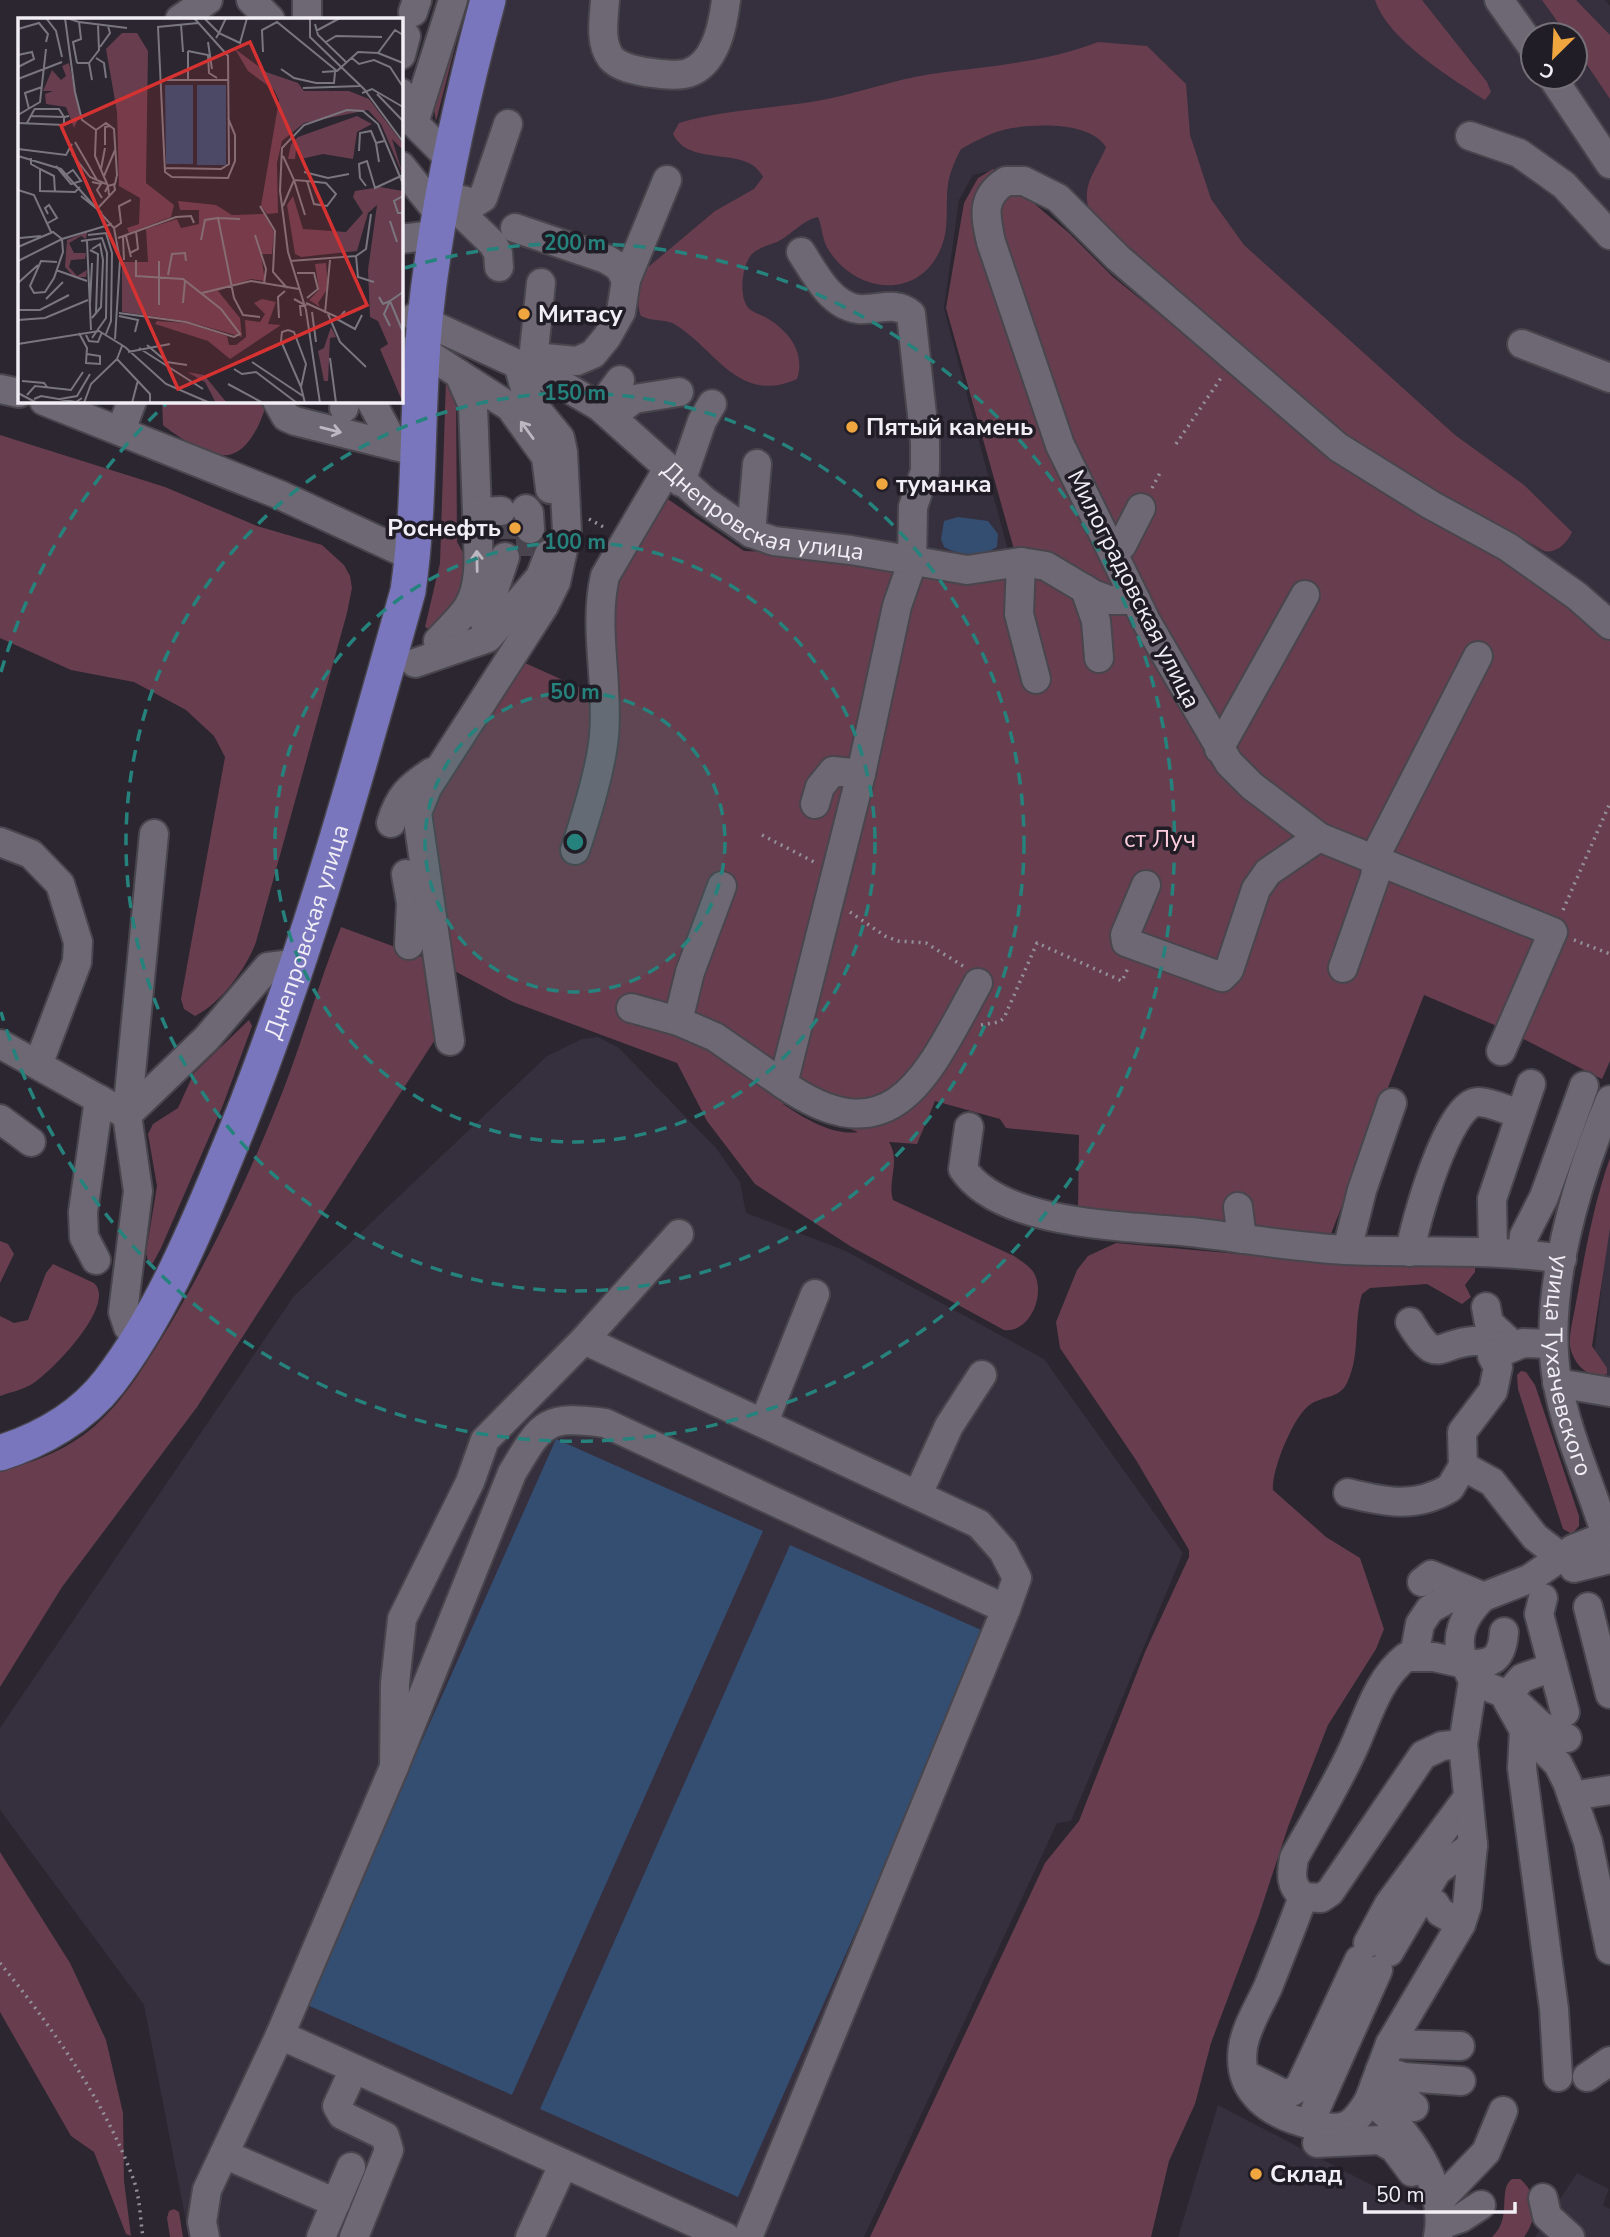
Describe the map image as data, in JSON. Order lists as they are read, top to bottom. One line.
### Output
{"streets":{"main road":["Днепровская улица"],"street":["Милоградовская улица","улица Тухачевского"]},"crossings":[["Днепровская улица","Милоградовская улица"]],"parks":["ст Луч"],"places":["Митасу","Пятый камень","туманка","Роснефть","Склад"],"scale_bar":"50 m","north":"bottom left","rings":["200 m","150 m","100 m","50 m"]}
